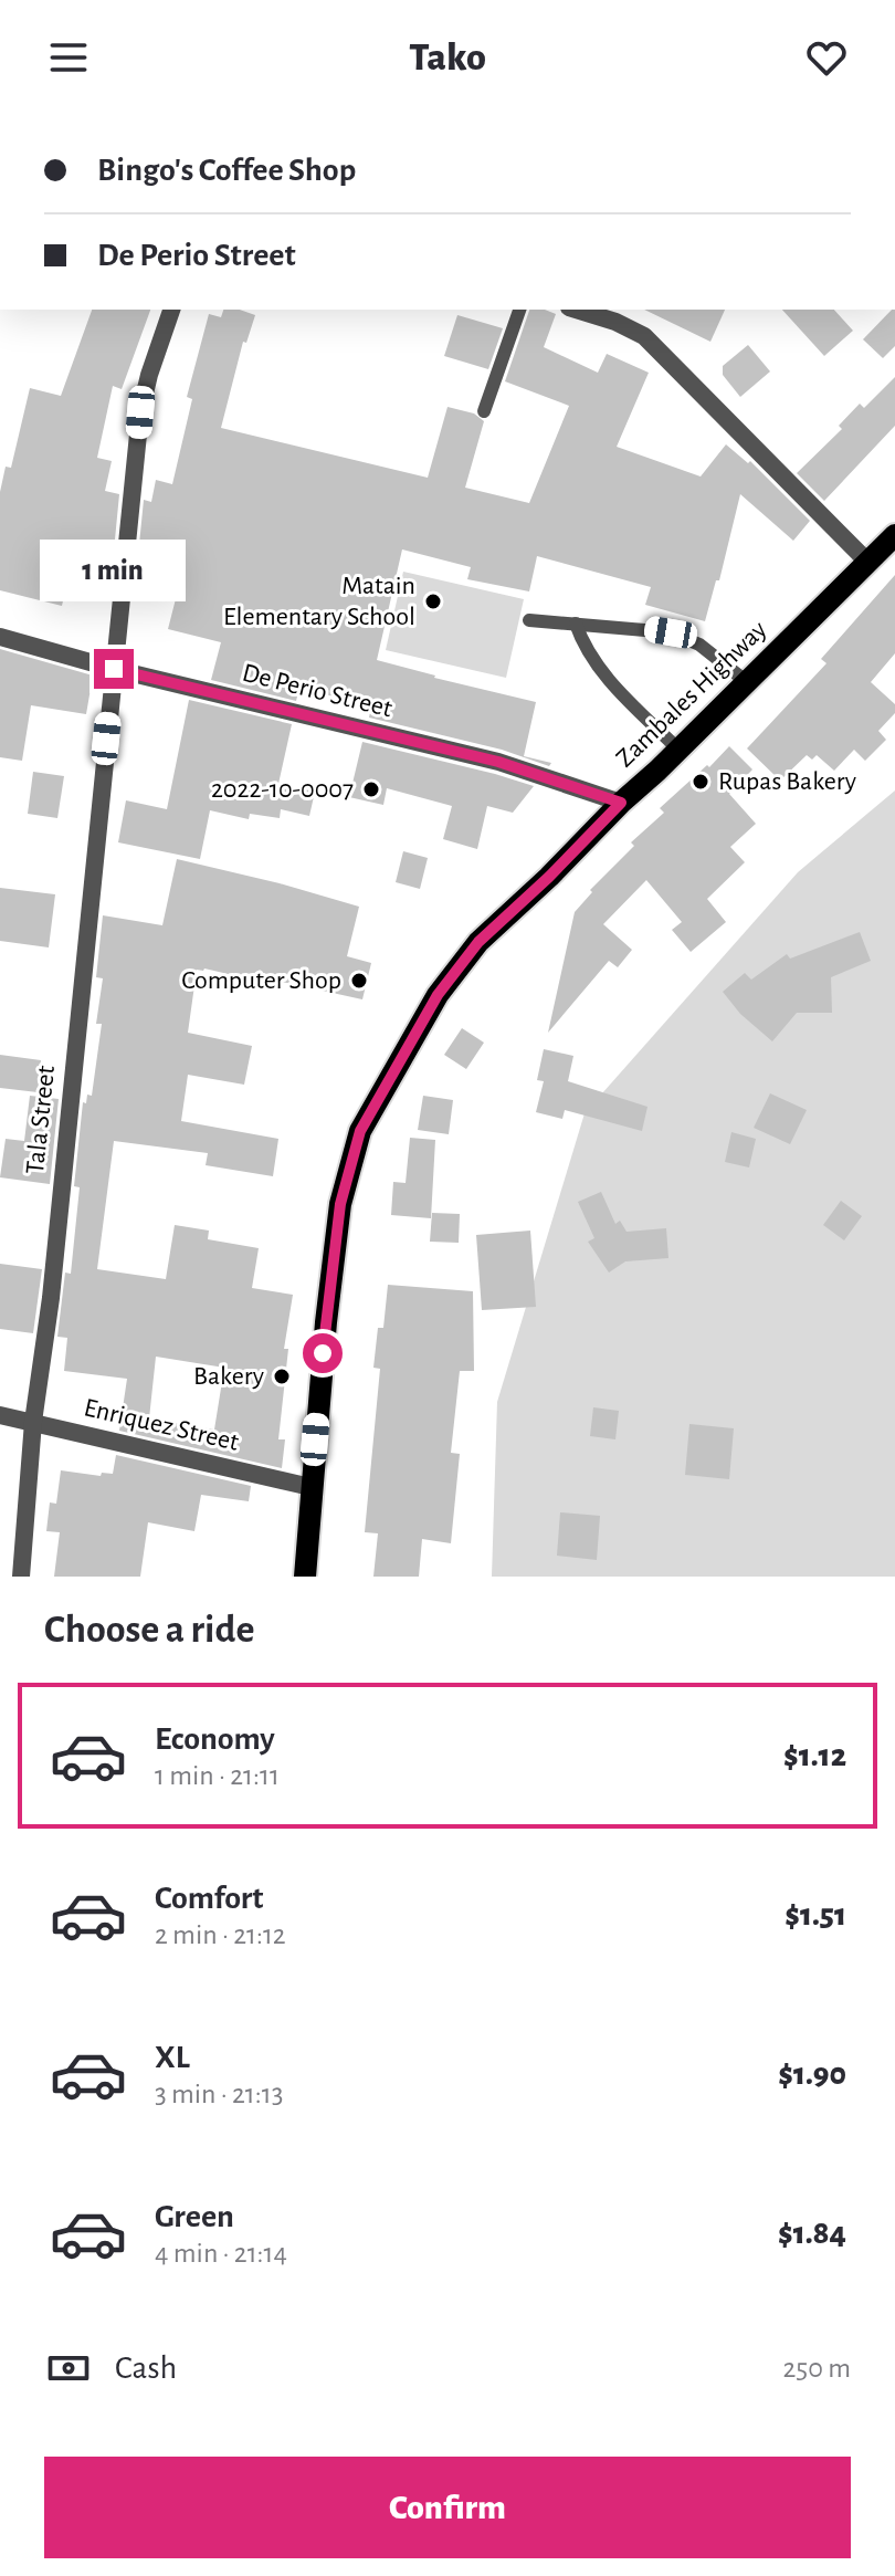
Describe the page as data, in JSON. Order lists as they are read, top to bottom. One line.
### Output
{"streets":{"main road":["Zambales Highway"],"street":["De Perio Street","Tala Street","Enriquez Street"]},"crossings":[["De Perio Street","Zambales Highway"],["De Perio Street","Tala Street"],["Zambales Highway","Enriquez Street"],["Tala Street","Enriquez Street"]],"places":["Matain Elementary School","Rupas Bakery","2022-10-0007","Computer Shop","Bakery"],"page":{"header":"Tako","banner":["Bingo's Coffee Shop","De Perio Street"],"bubble":"1 min","heading":"Choose a ride","list":[{"name":"Economy","note":"1 min · 21:11","value":"$1.12"},{"name":"Comfort","note":"2 min · 21:12","value":"$1.51"},{"name":"XL","note":"3 min · 21:13","value":"$1.90"},{"name":"Green","note":"4 min · 21:14","value":"$1.84"}],"pay":["Cash","250 m"],"buttons":"Confirm"}}
